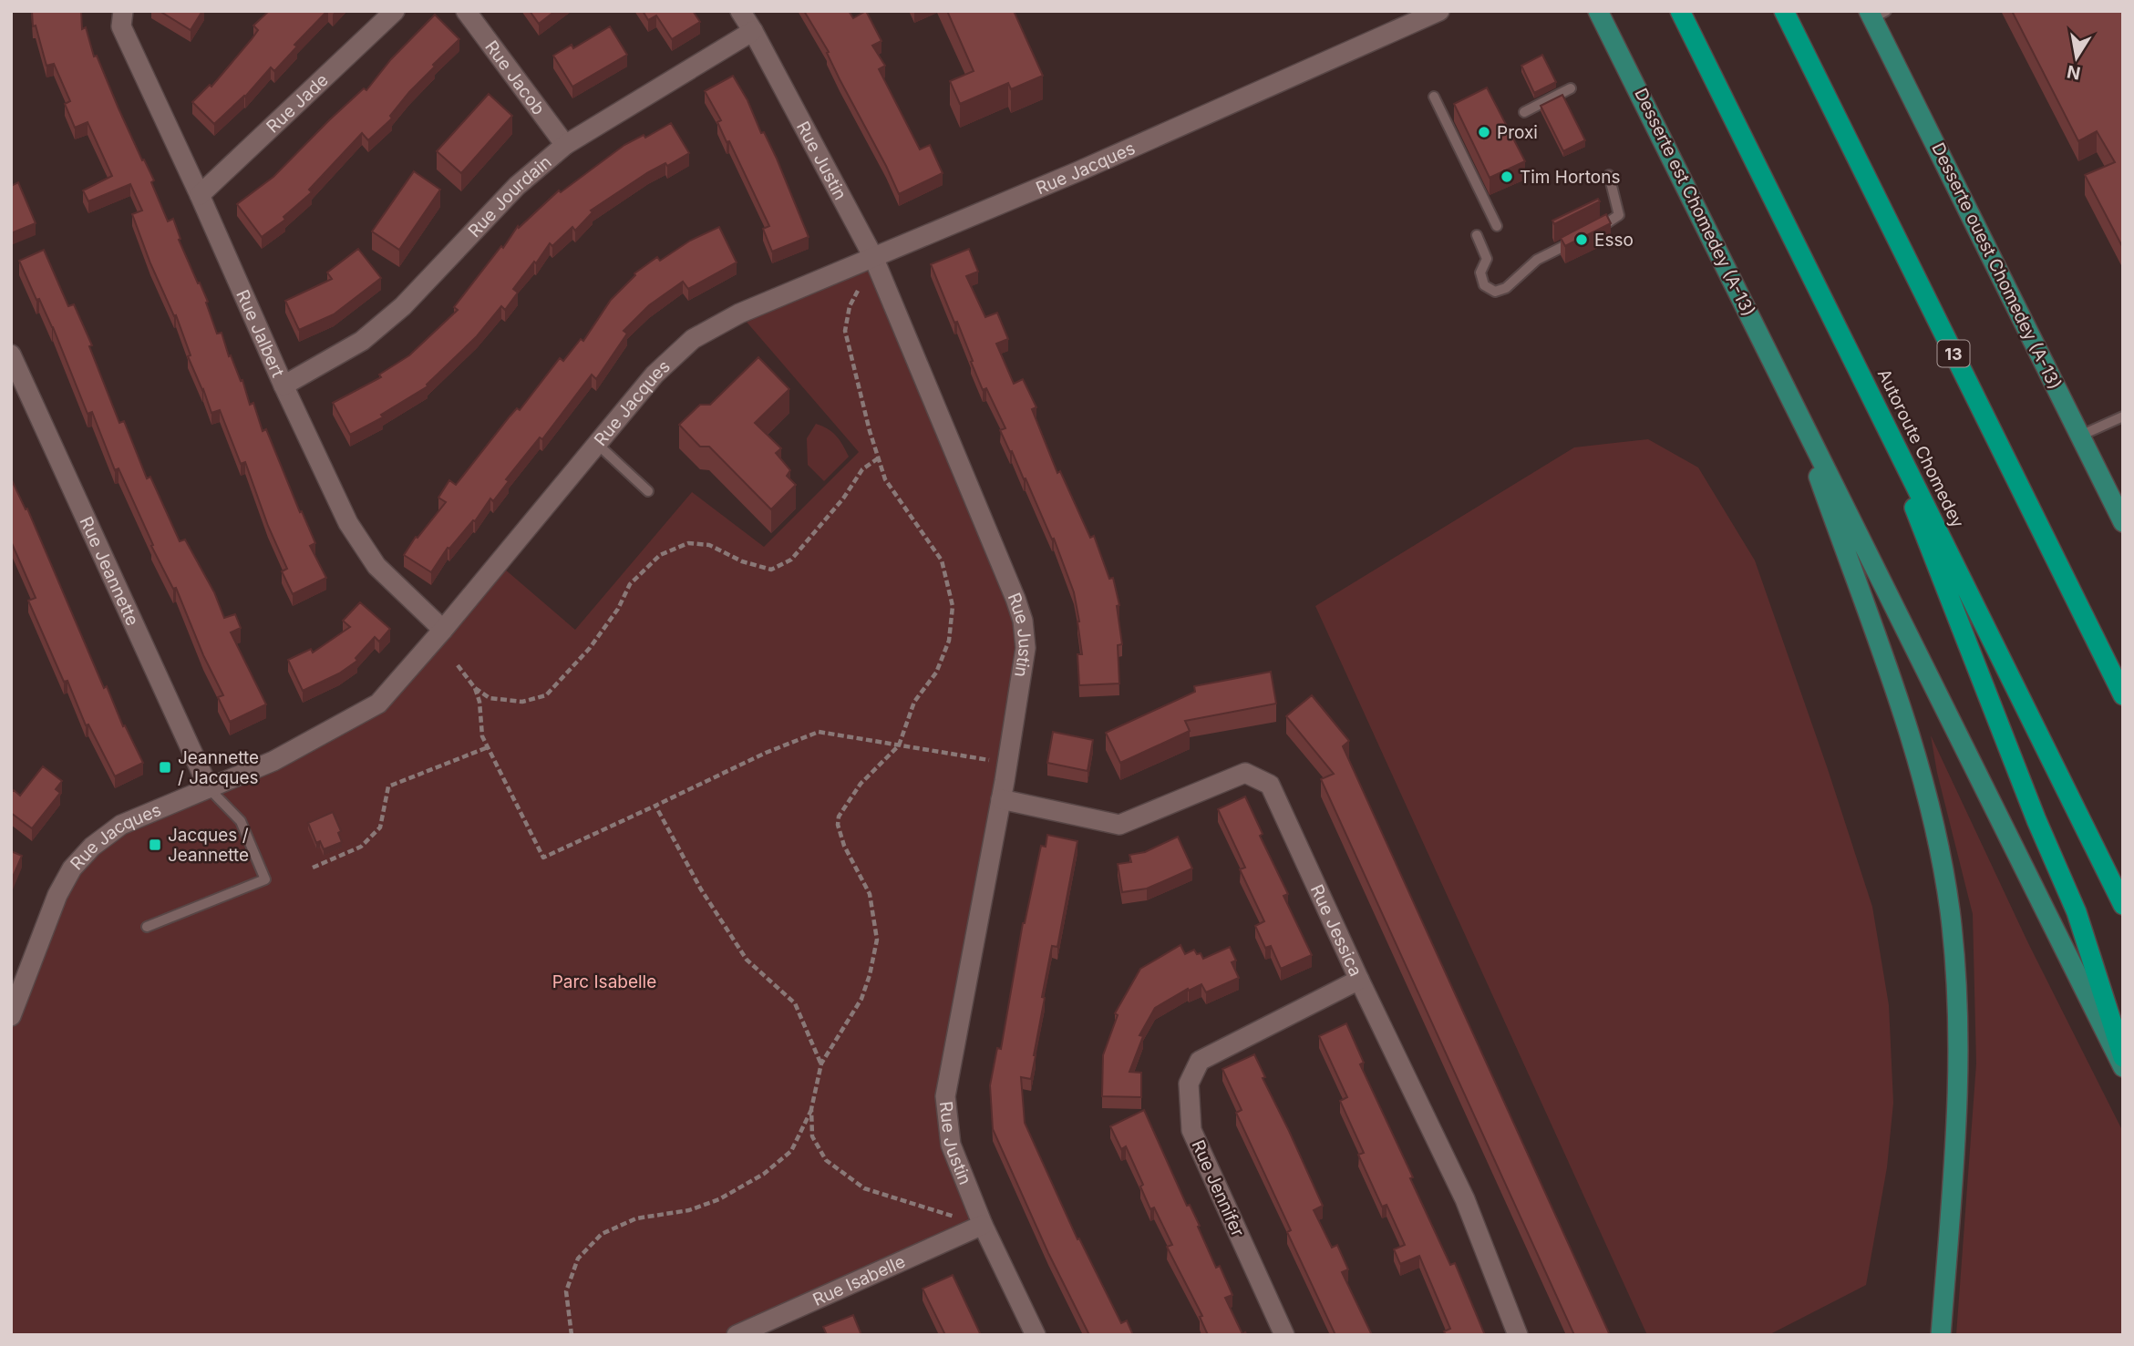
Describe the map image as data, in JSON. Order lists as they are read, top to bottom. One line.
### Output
{"streets":{"highway":["13","Autoroute Chomedey"],"main road":["Desserte est Chomedey (A-13)","Desserte ouest Chomedey (A-13)"],"street":["Rue Jacob","Rue Jade","Rue Justin","Rue Jacques","Rue Jourdain","Rue Jalbert","Rue Jeannette","Rue Jessica","Rue Jennifer","Rue Isabelle"]},"crossings":[["Rue Jacob","Rue Jourdain"],["Rue Jade","Rue Jalbert"],["Rue Justin","Rue Jacques"],["Rue Justin","Rue Jourdain"],["Rue Justin","Rue Jessica"],["Rue Justin","Rue Isabelle"],["Rue Jacques","Rue Jalbert"],["Rue Jacques","Rue Jeannette"],["Rue Jourdain","Rue Jalbert"],["Rue Jessica","Rue Jennifer"]],"parks":["Parc Isabelle"],"places":{"other":["Proxi","Tim Hortons","Esso"],"transit":["Jeannette / Jacques","Jacques / Jeannette"]},"north":"bottom"}
